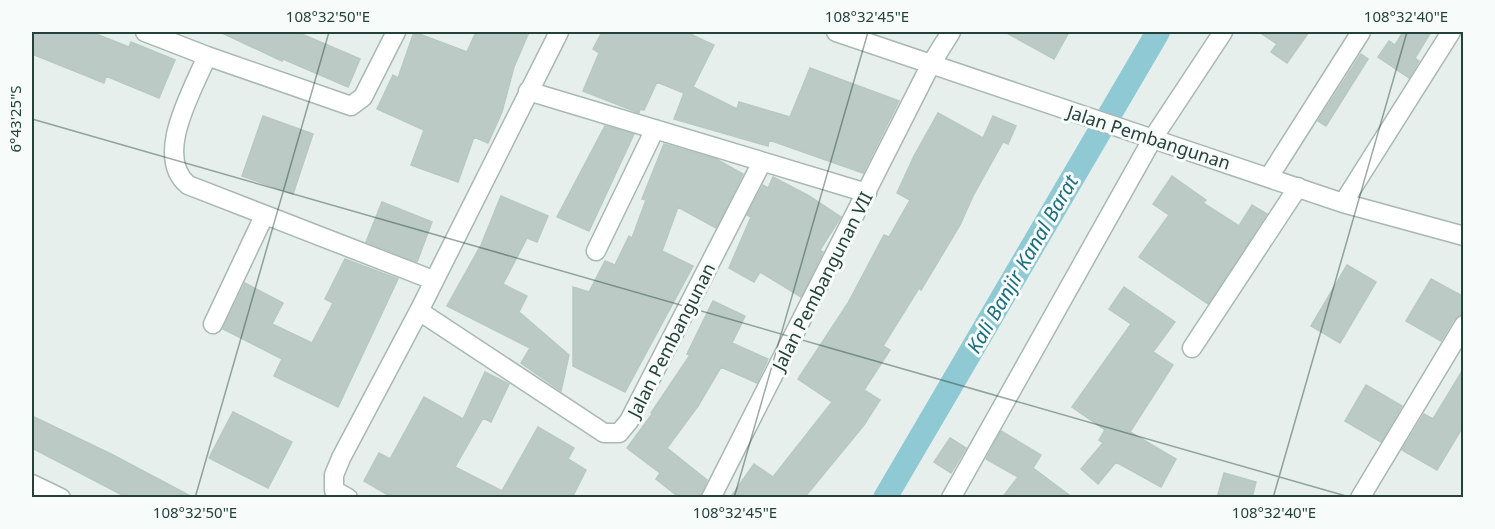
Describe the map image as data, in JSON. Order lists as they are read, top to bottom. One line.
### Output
{"streets":{"street":["Jalan Pembangunan","Jalan Pembangunan VII"]},"crossings":[["Jalan Pembangunan","Jalan Pembangunan VII"]],"water":["Kali Banjir Kanal Barat"],"coordinates":["108°32'50\"E","108°32'45\"E","108°32'40\"E","6°43'25\"S"]}
